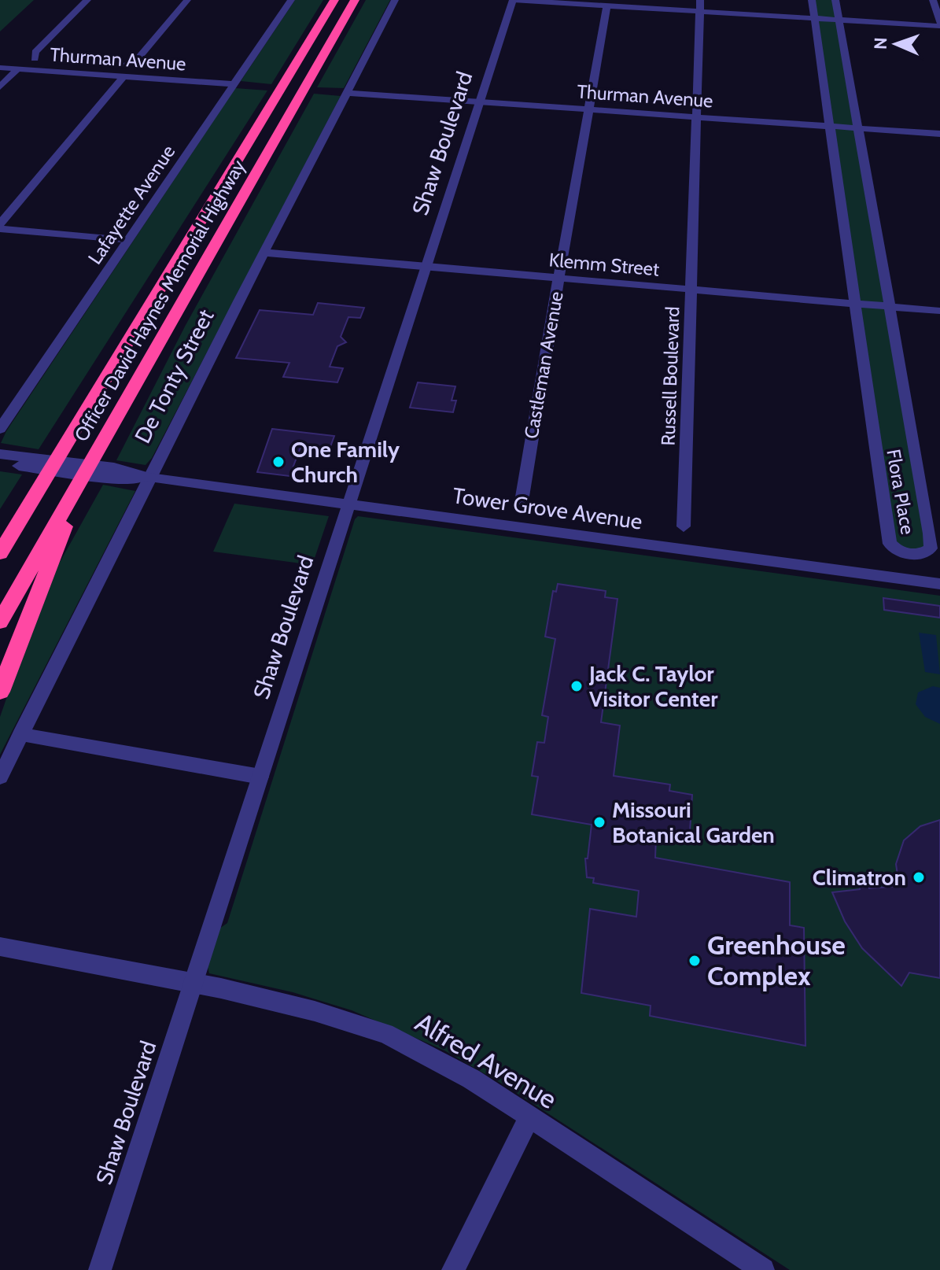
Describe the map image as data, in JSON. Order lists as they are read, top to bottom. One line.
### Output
{"streets":{"highway":["Officer David Haynes Memorial Highway"],"street":["Thurman Avenue","Shaw Boulevard","Lafayette Avenue","Klemm Street","Castleman Avenue","De Tonty Street","Russell Boulevard","Flora Place","Tower Grove Avenue","Alfred Avenue"]},"crossings":[["Thurman Avenue","Shaw Boulevard"],["Thurman Avenue","Lafayette Avenue"],["Thurman Avenue","Castleman Avenue"],["Thurman Avenue","De Tonty Street"],["Thurman Avenue","Russell Boulevard"],["Thurman Avenue","Flora Place"],["Shaw Boulevard","Klemm Street"],["Shaw Boulevard","Tower Grove Avenue"],["Shaw Boulevard","Alfred Avenue"],["Klemm Street","Castleman Avenue"],["Klemm Street","De Tonty Street"],["Klemm Street","Russell Boulevard"],["Klemm Street","Flora Place"],["De Tonty Street","Tower Grove Avenue"]],"places":["One Family Church","Jack C. Taylor Visitor Center","Missouri Botanical Garden","Climatron","Greenhouse Complex"],"north":"left"}
